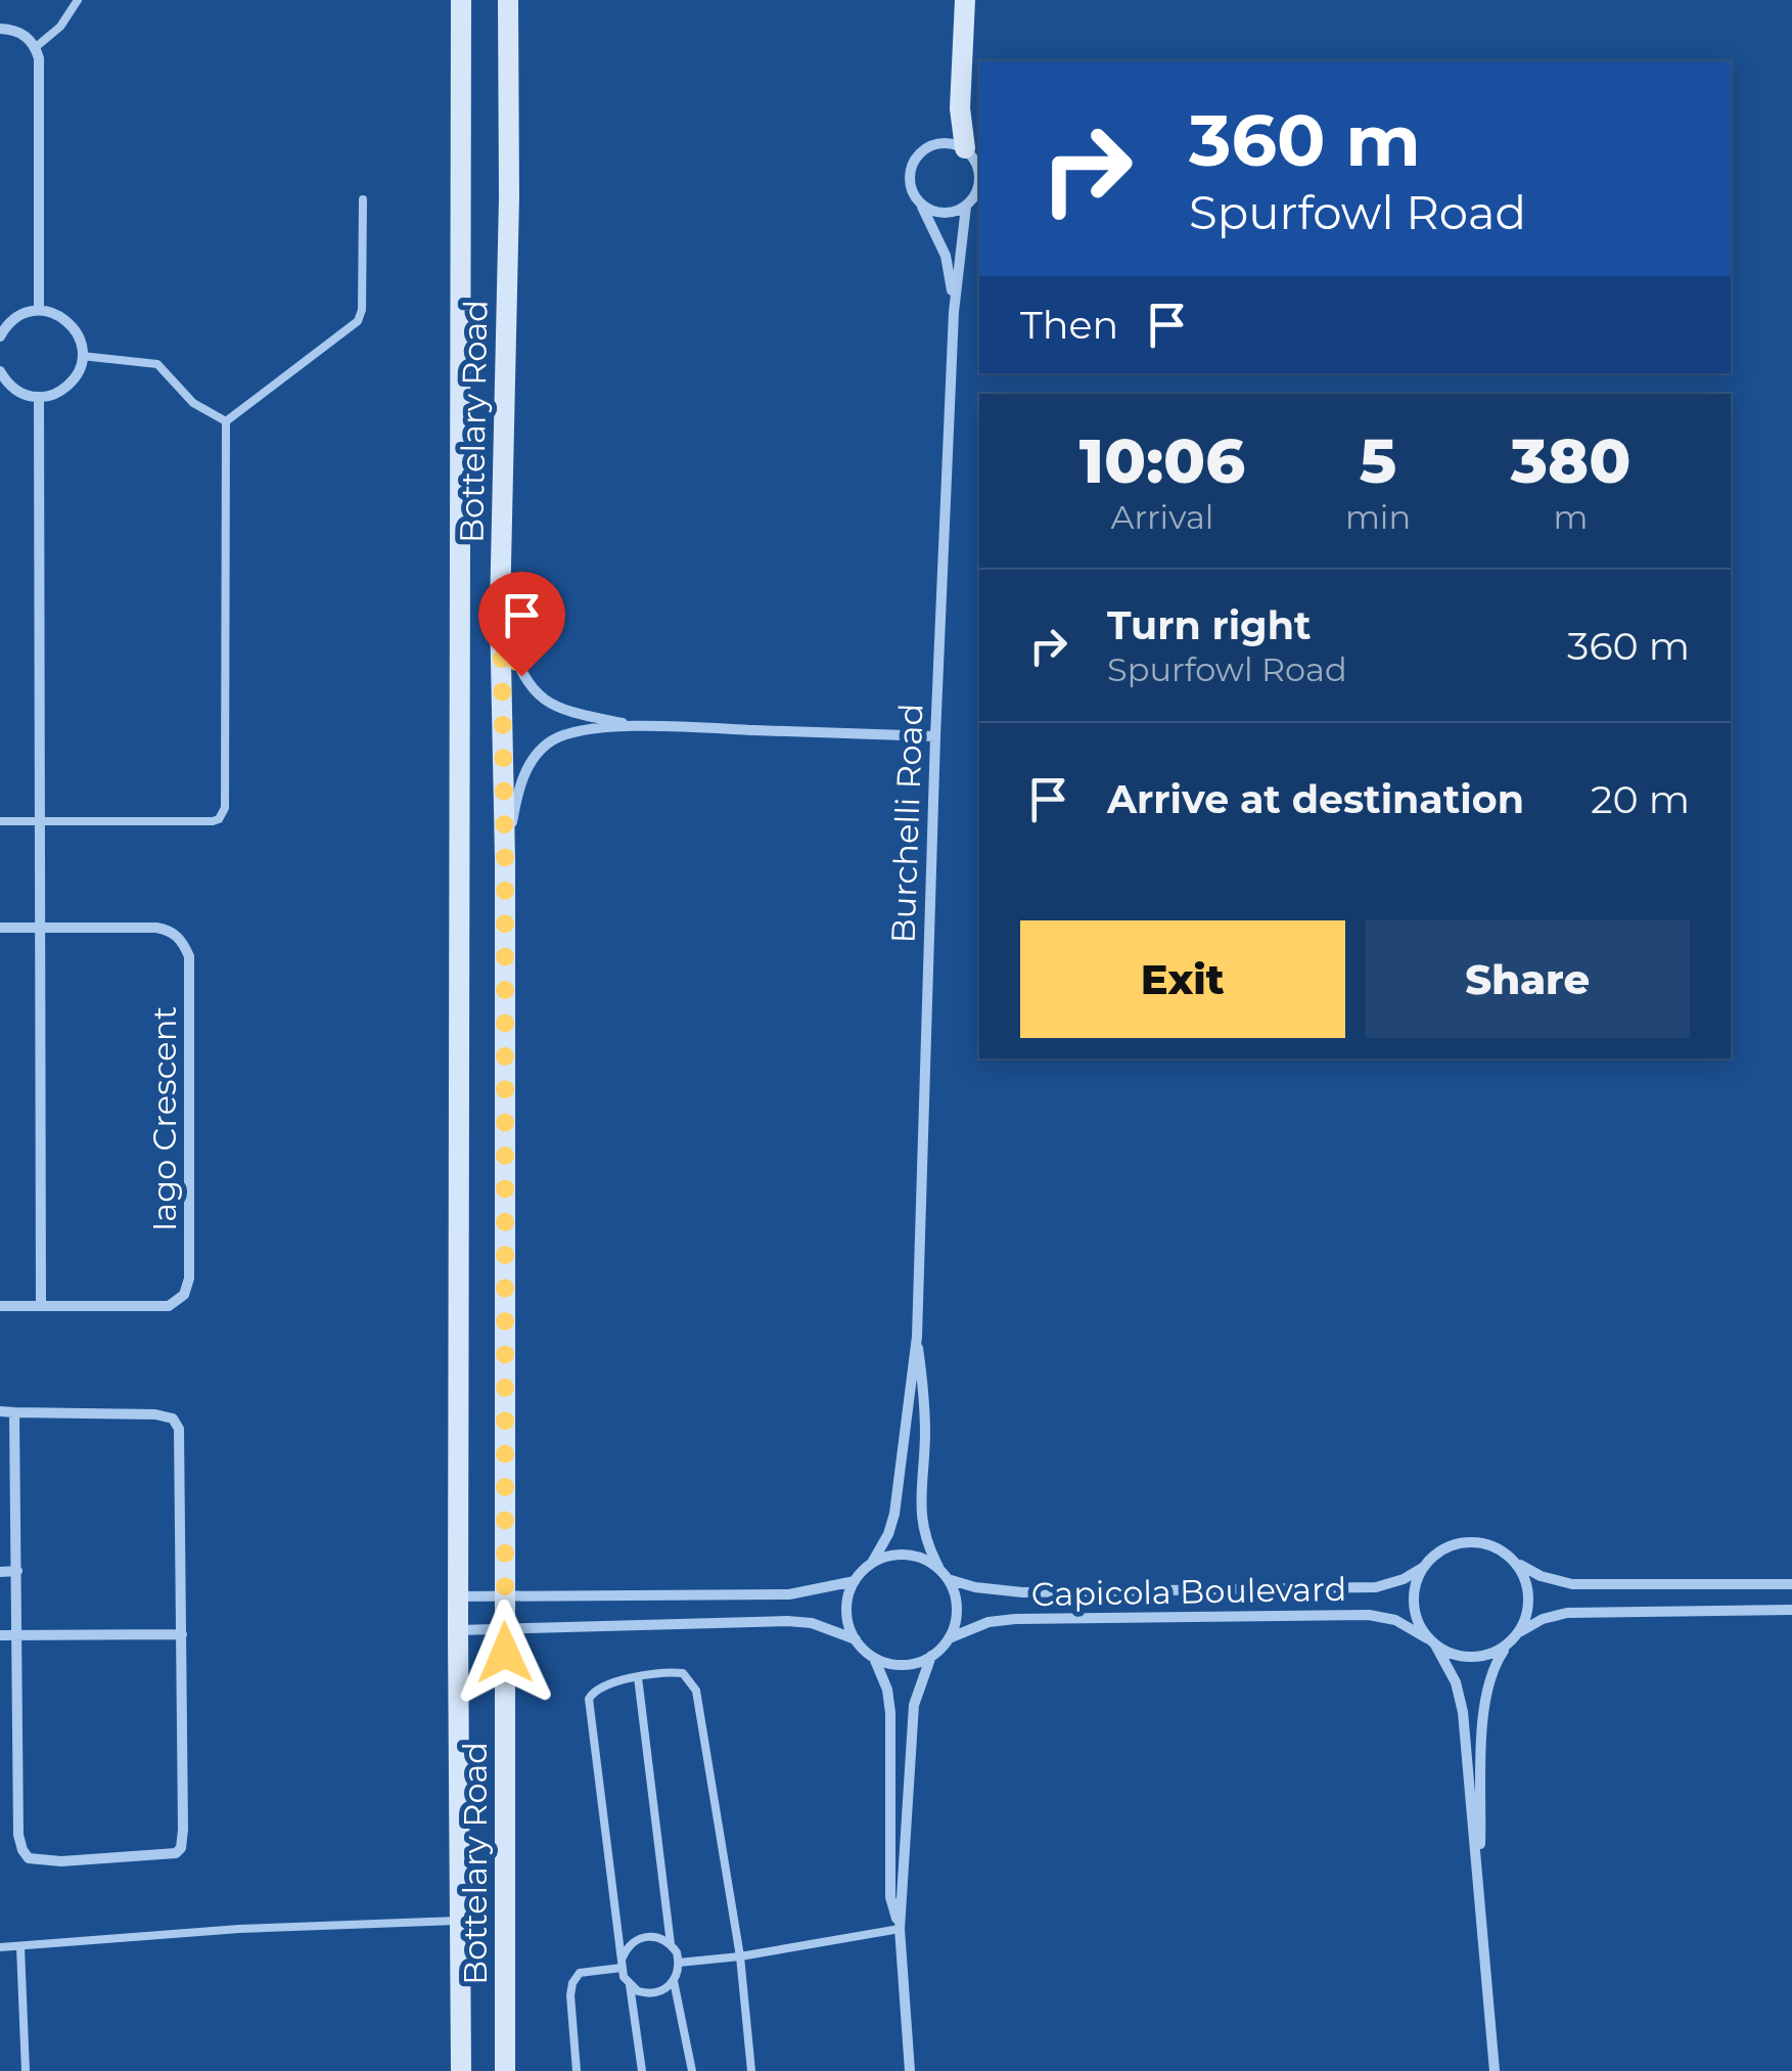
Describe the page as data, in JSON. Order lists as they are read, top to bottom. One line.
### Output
{"streets":{"main road":["Bottelary Road"],"street":["Burchelli Road","Iago Crescent","Capicola Boulevard"]},"crossings":[["Burchelli Road","Capicola Boulevard"]],"page":{"turn":["360 m","Spurfowl Road"],"then":"Then","eta":["10:06","Arrival","5","min","380","m"],"list":[{"name":"Turn right","note":"Spurfowl Road","value":"360 m"},{"name":"Arrive at destination","value":"20 m"}],"buttons":["Exit","Share"]}}
